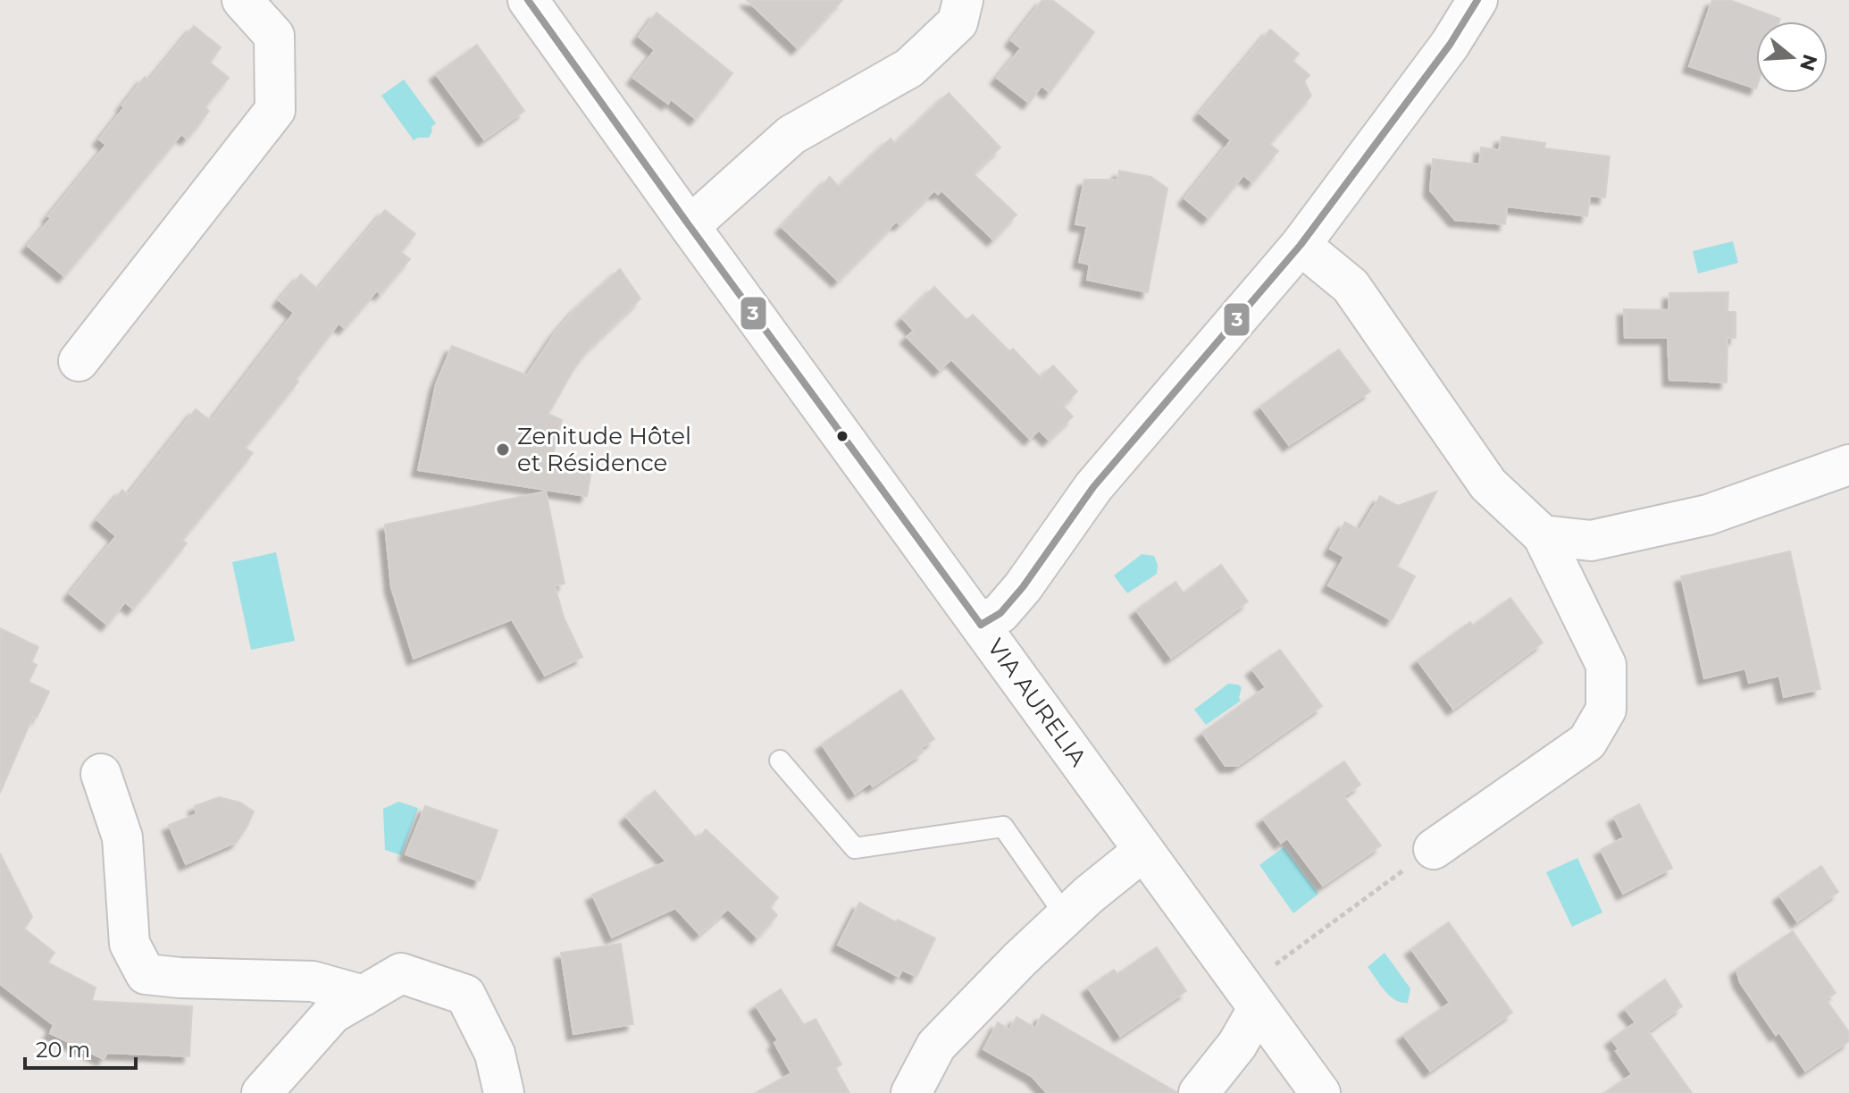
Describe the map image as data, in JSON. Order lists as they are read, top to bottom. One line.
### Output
{"streets":{"street":["VIA AURELIA"]},"places":["Zenitude Hôtel et Résidence"],"lines":["transit line 3"],"scale_bar":"20 m","north":"right"}
